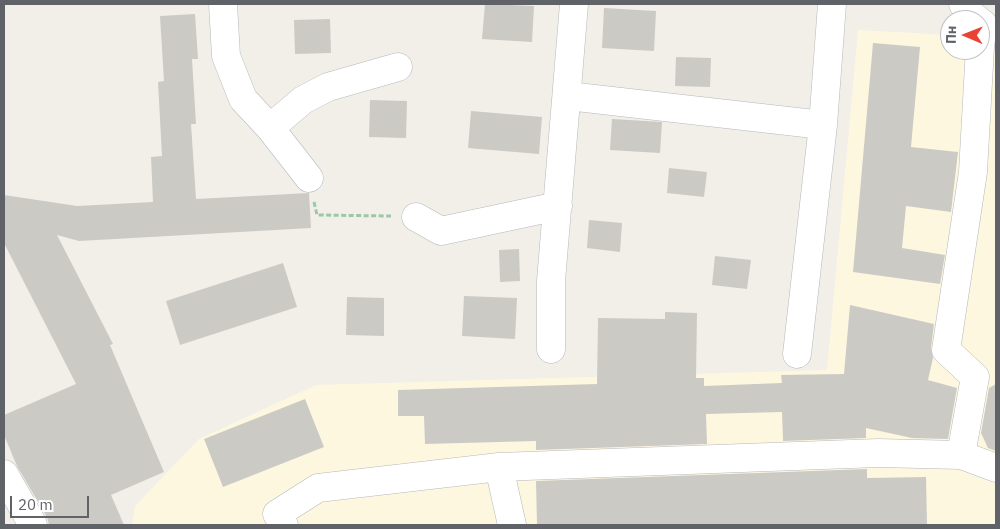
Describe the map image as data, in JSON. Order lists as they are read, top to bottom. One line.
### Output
{"scale_bar":"20 m","north":"left"}
